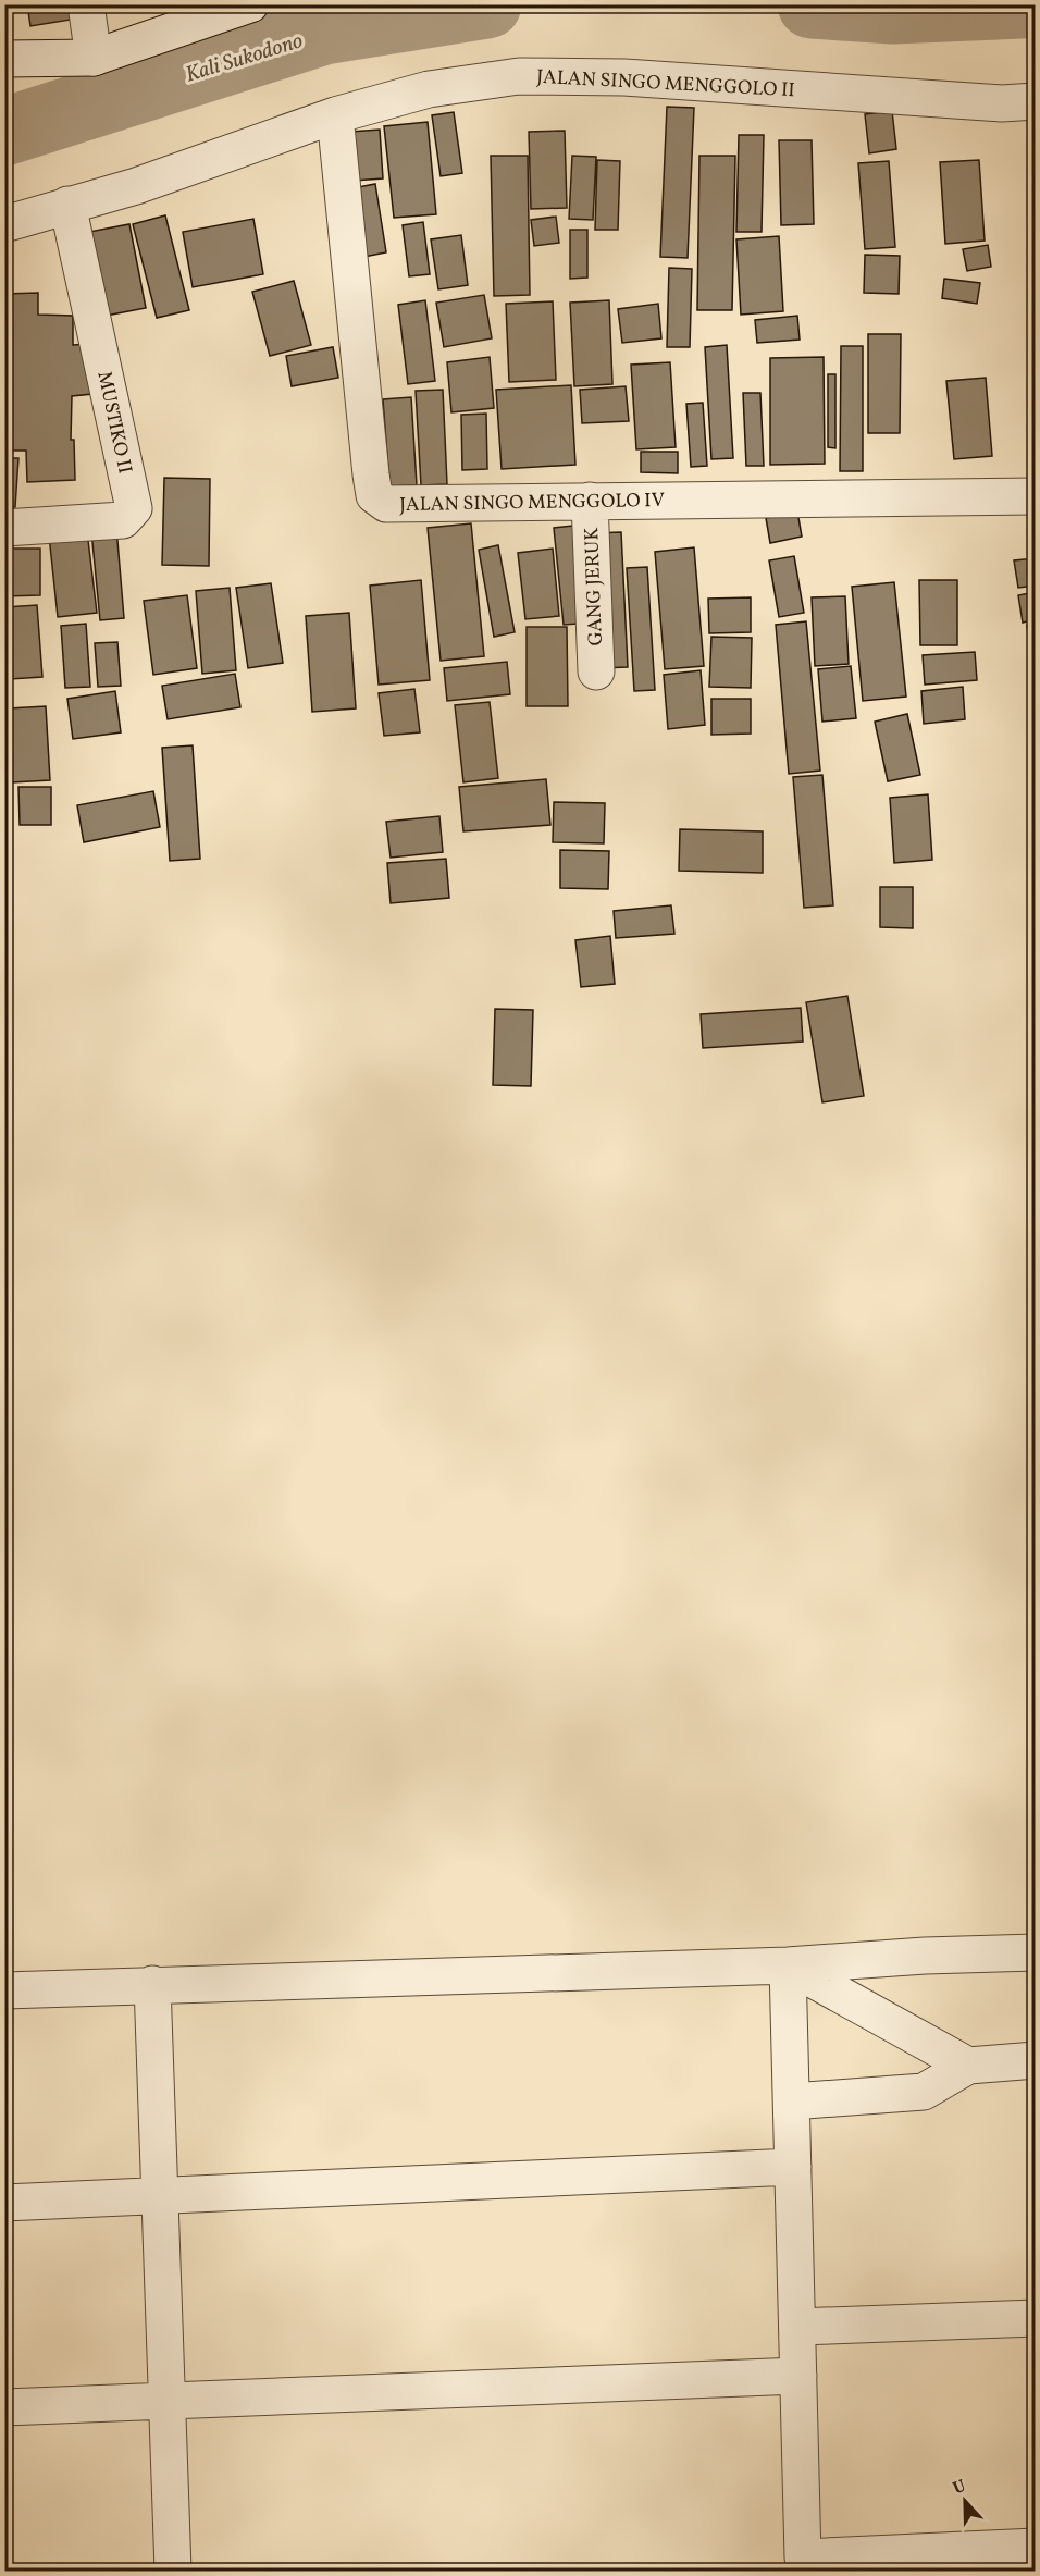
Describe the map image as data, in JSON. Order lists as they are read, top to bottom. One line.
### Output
{"streets":{"street":["JALAN SINGO MENGGOLO II","MUSTIKO II","JALAN SINGO MENGGOLO IV","GANG JERUK"]},"crossings":[["JALAN SINGO MENGGOLO II","MUSTIKO II"],["JALAN SINGO MENGGOLO II","JALAN SINGO MENGGOLO IV"],["JALAN SINGO MENGGOLO IV","GANG JERUK"]],"water":["Kali Sukodono"],"north":"top"}
